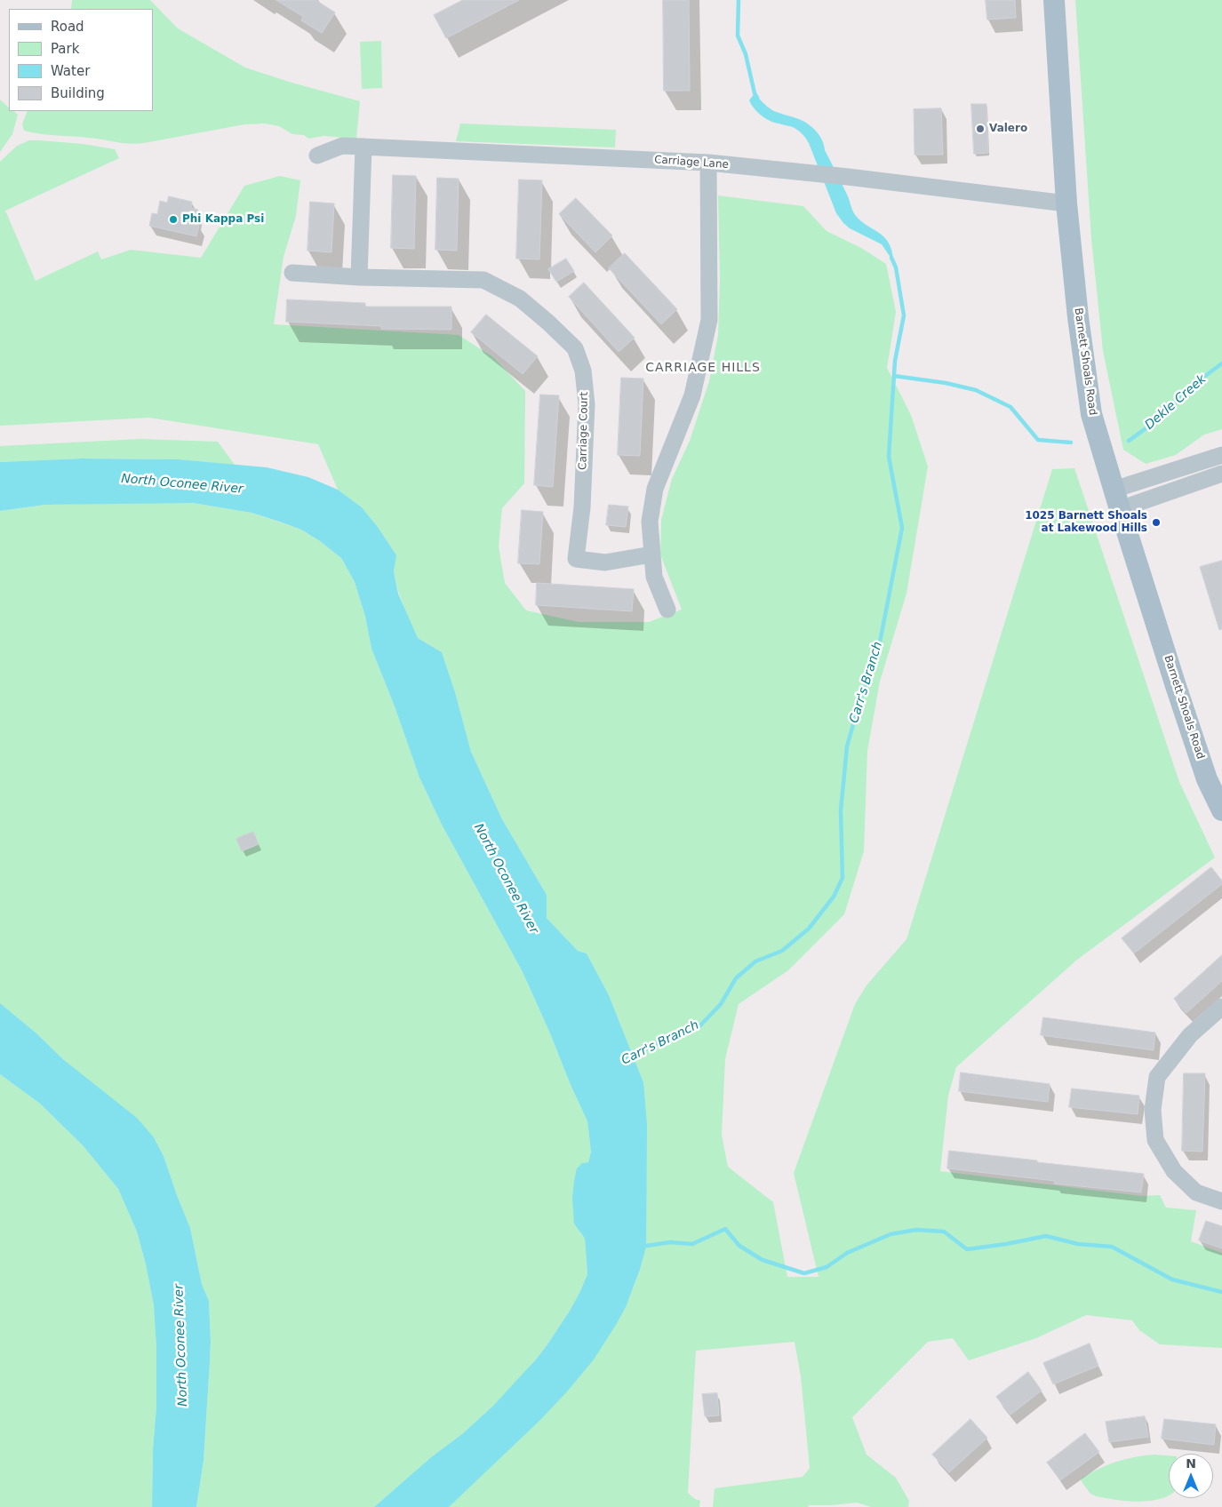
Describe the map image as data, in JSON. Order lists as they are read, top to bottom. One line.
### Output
{"streets":{"main road":["Barnett Shoals Road"],"street":["Carriage Lane","Carriage Court"]},"crossings":[["Carriage Lane","Barnett Shoals Road"]],"districts":["CARRIAGE HILLS"],"water":["Dekle Creek","North Oconee River","Carr's Branch"],"places":["Valero","Phi Kappa Psi","1025 Barnett Shoals at Lakewood Hills"],"legend":["Road","Park","Water","Building"],"north":"top"}
